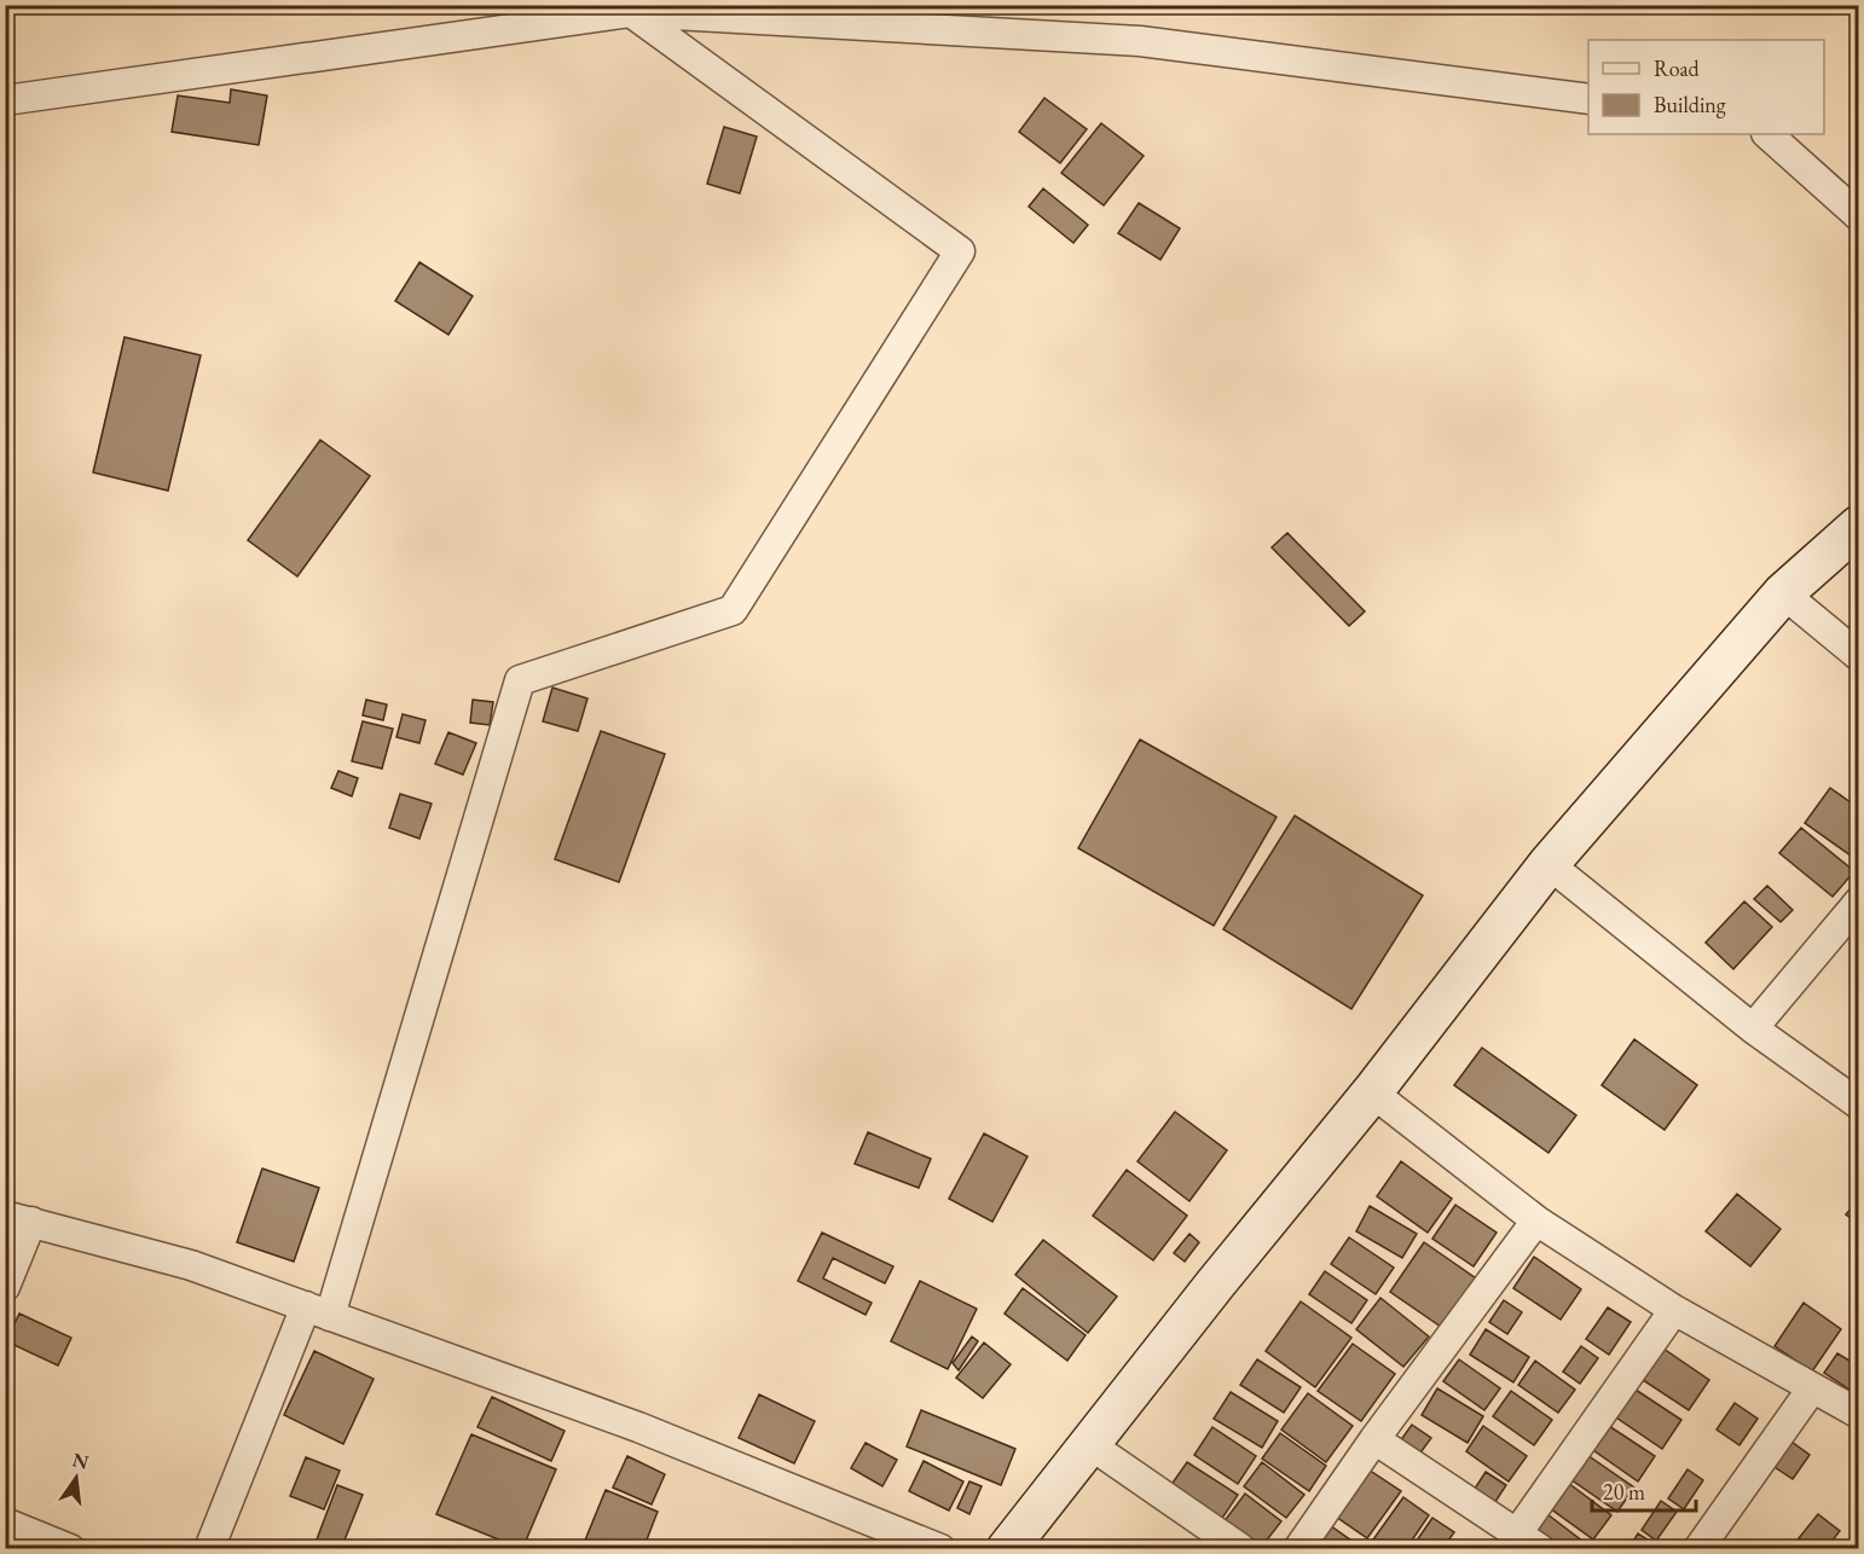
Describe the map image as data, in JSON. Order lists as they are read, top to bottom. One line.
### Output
{"legend":["Road","Building"],"scale_bar":"20 m","north":"top"}
